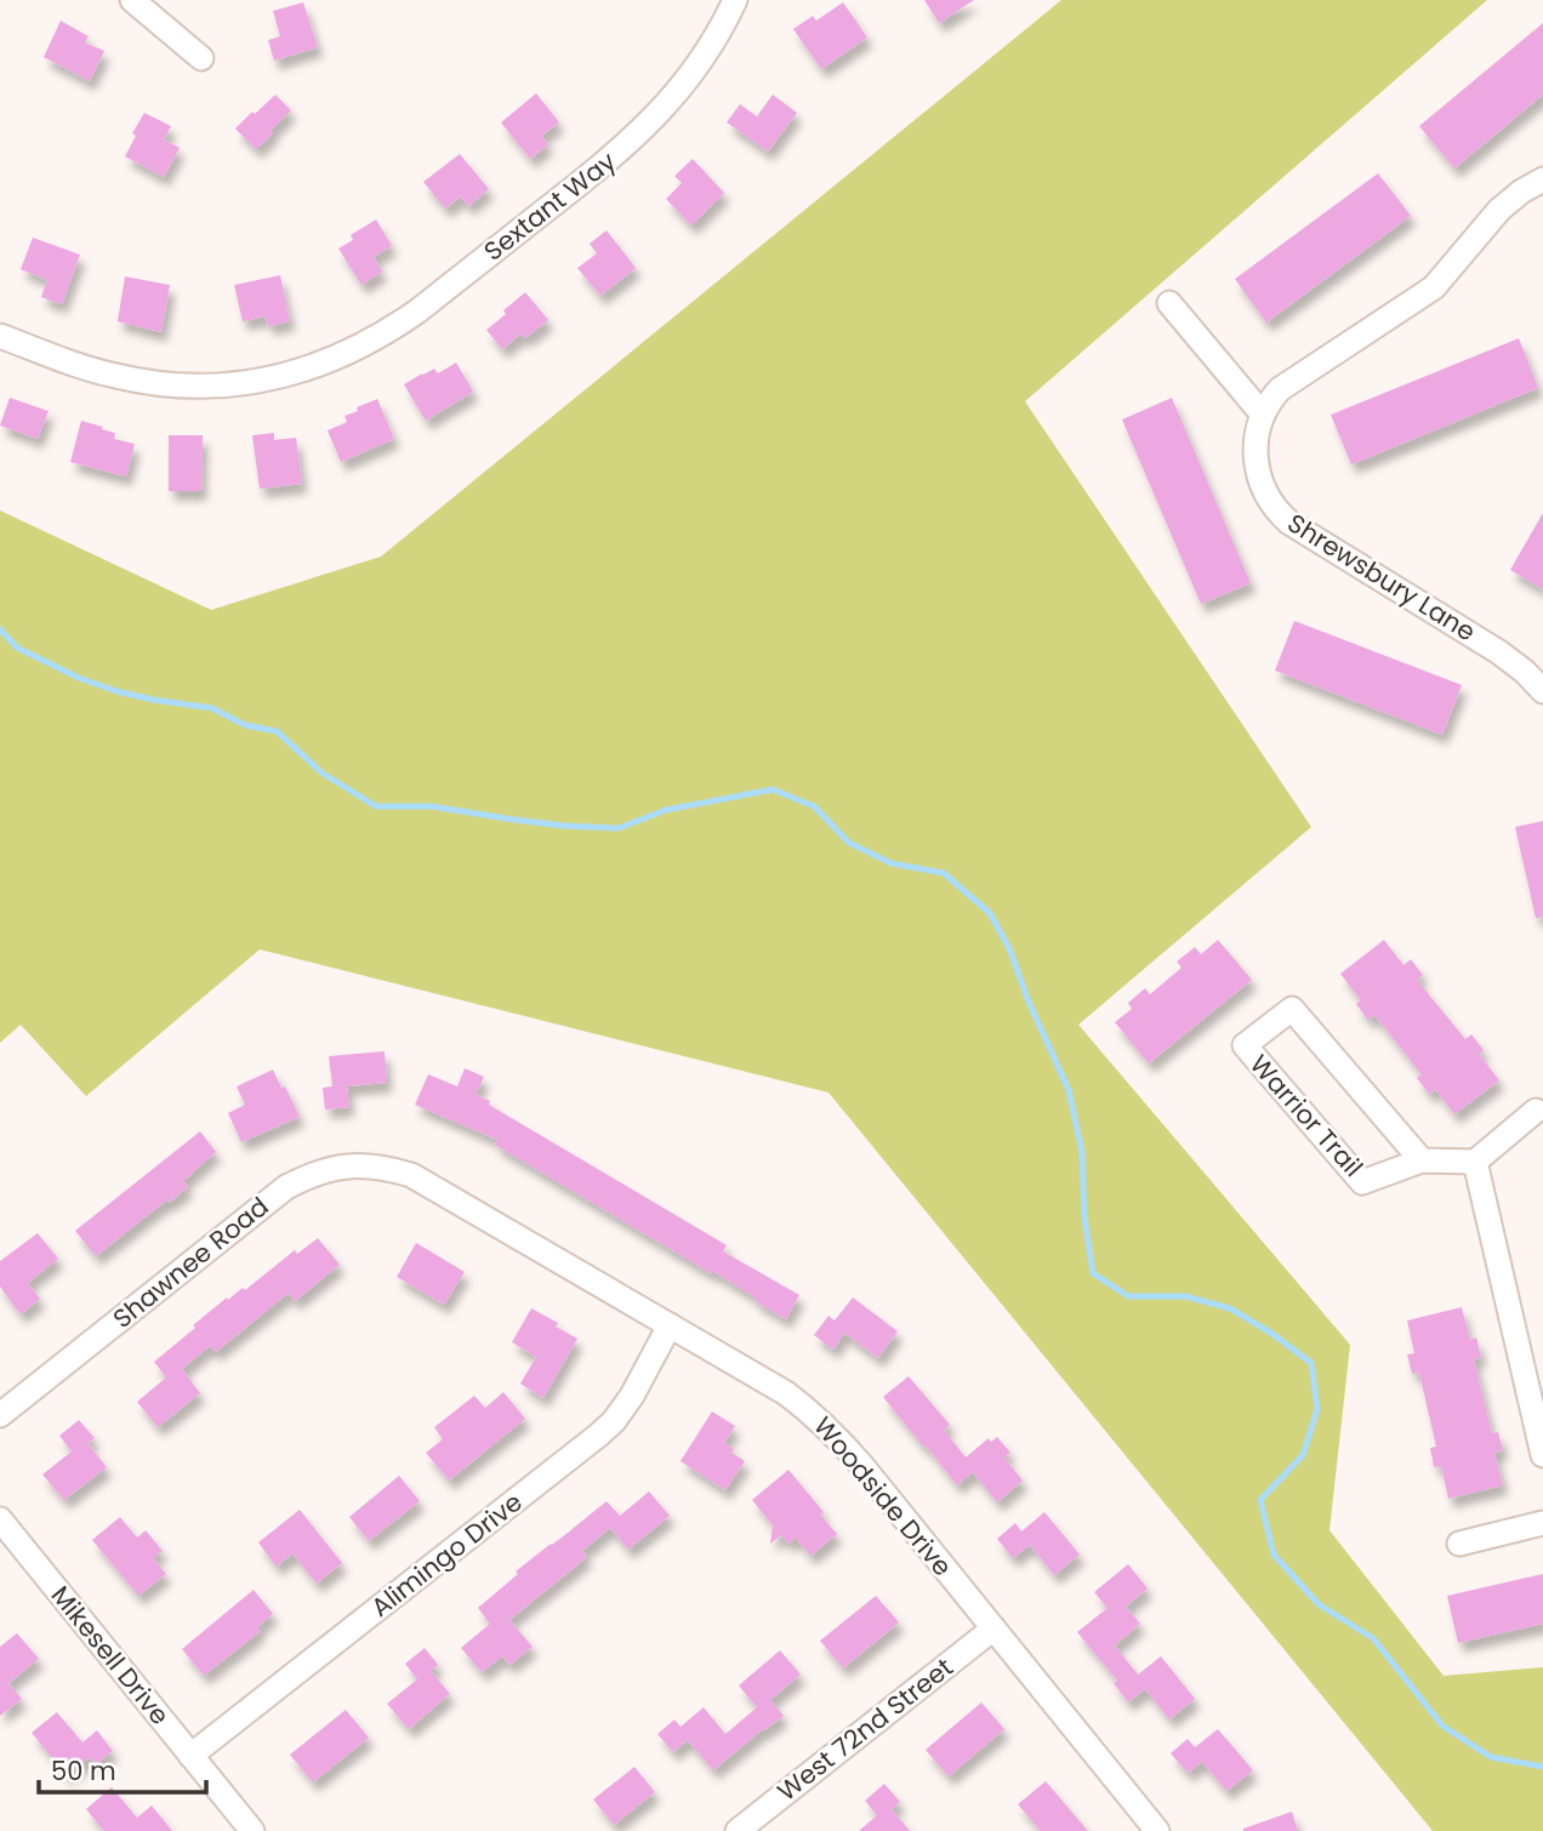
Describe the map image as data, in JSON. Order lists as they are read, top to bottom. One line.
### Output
{"streets":{"street":["Sextant Way","Shrewsbury Lane","Warrior Trail","Shawnee Road","Woodside Drive","Alimingo Drive","Mikesell Drive","West 72nd Street"]},"crossings":[["Shawnee Road","Woodside Drive"],["Woodside Drive","Alimingo Drive"],["Woodside Drive","West 72nd Street"],["Alimingo Drive","Mikesell Drive"]],"scale_bar":"50 m"}
